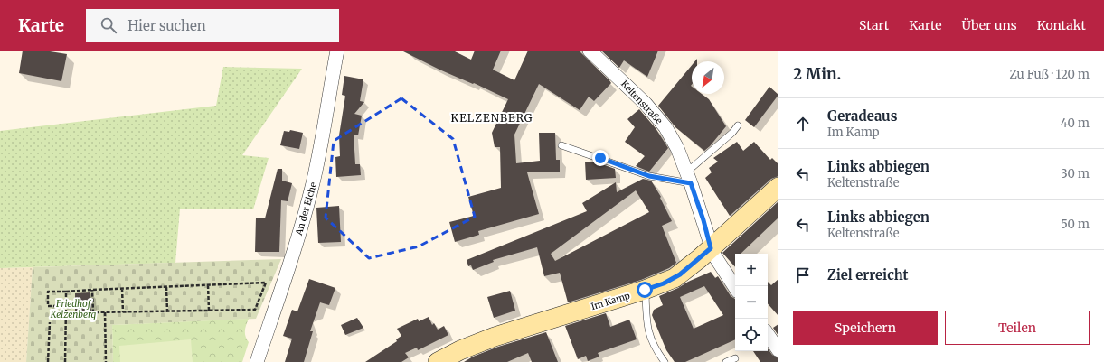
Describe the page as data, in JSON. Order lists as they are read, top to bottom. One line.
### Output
{"streets":{"main road":["Im Kamp"],"street":["Keltenstraße","An der Eiche"]},"crossings":[["Keltenstraße","Im Kamp"]],"districts":["KELZENBERG"],"parks":["Friedhof Kelzenberg"],"north":"bottom left","page":{"header":"Karte","search":"Hier suchen","nav":["Start","Karte","Über uns","Kontakt"],"heading":["2 Min.","Zu Fuß · 120 m"],"list":[["Geradeaus","Im Kamp","40 m"],["Links abbiegen","Keltenstraße","30 m"],["Links abbiegen","Keltenstraße","50 m"],"Ziel erreicht"],"map_buttons":["+","−"],"buttons":["Speichern","Teilen"]}}
